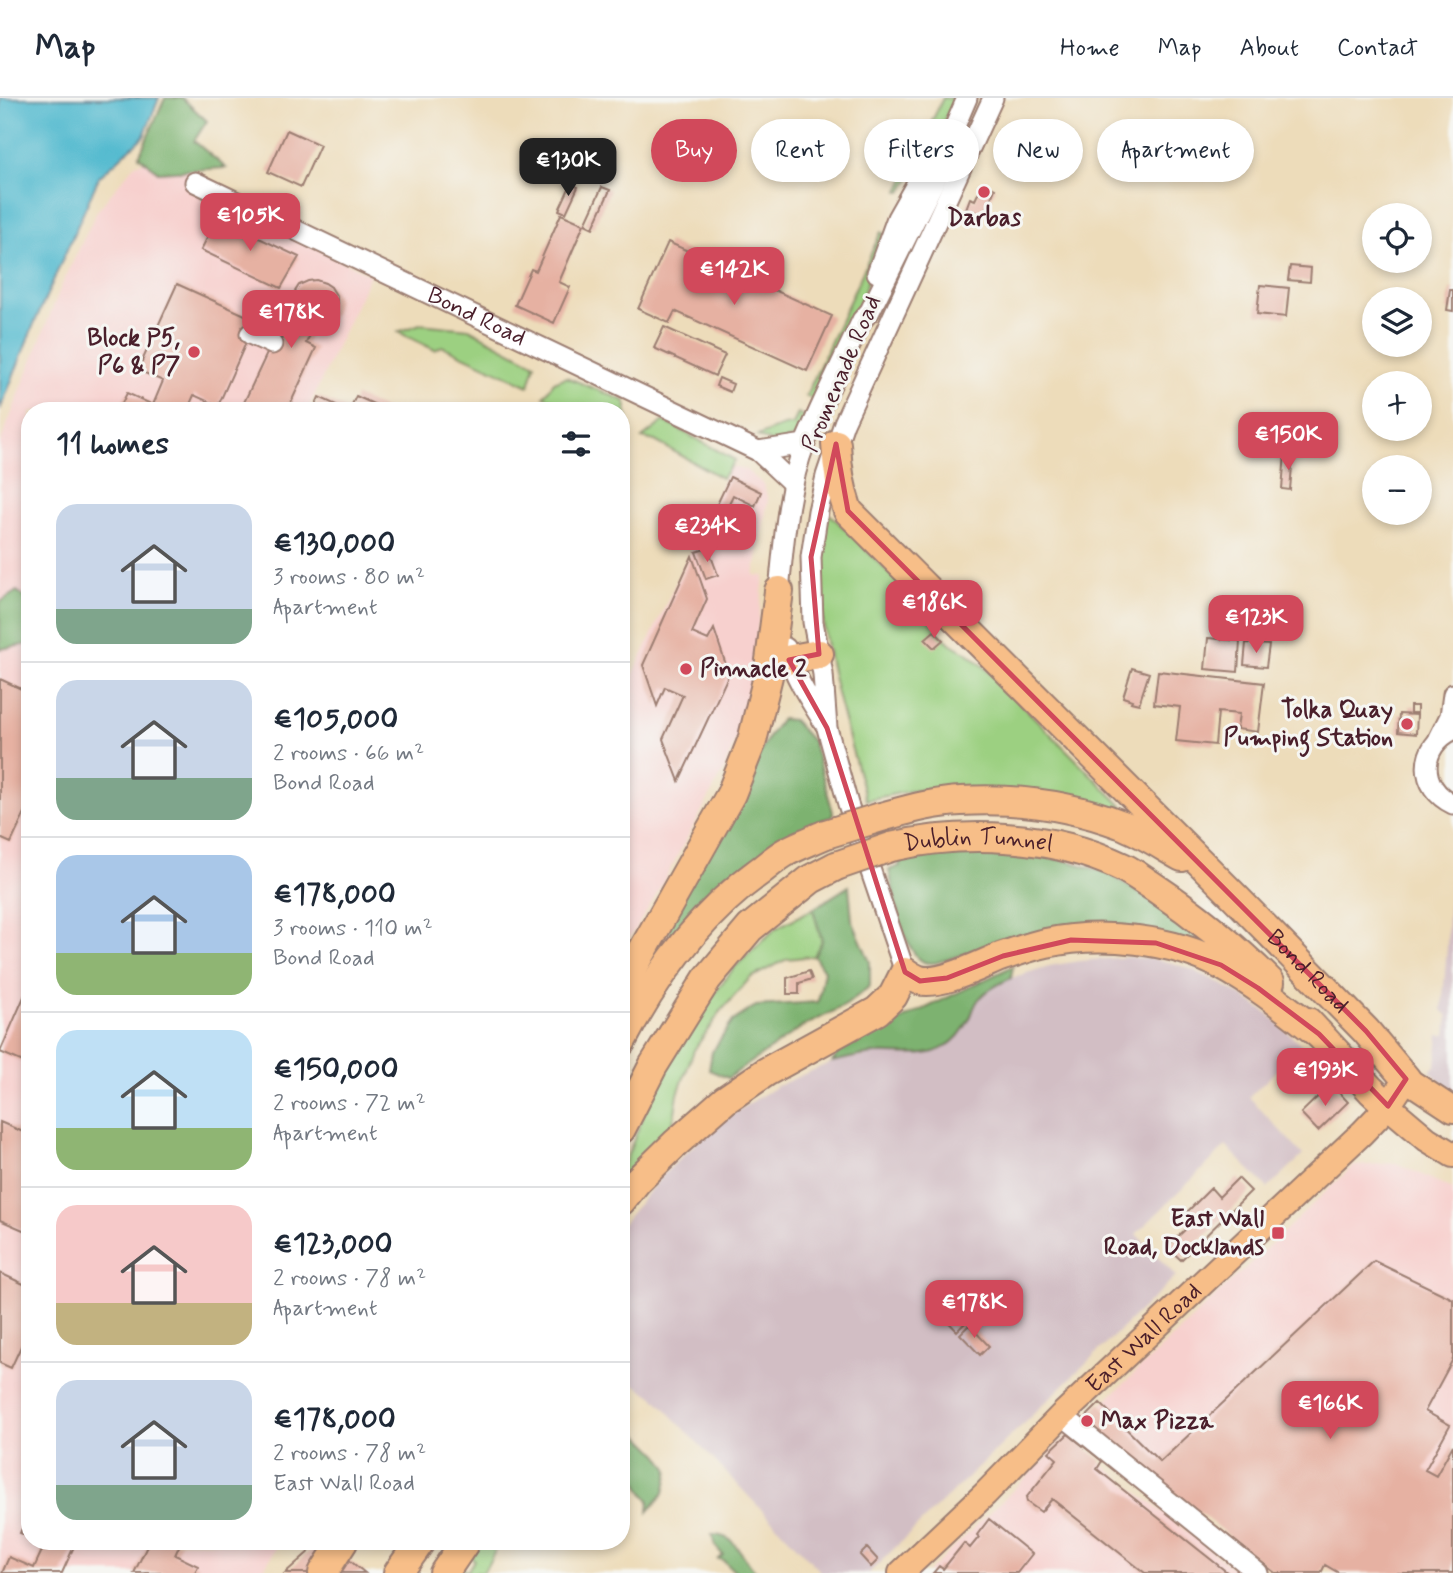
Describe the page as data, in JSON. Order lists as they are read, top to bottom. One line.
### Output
{"streets":{"highway":["Bond Road","Dublin Tunnel"],"main road":["East Wall Road"],"street":["Promenade Road"]},"crossings":[["Bond Road","Promenade Road"],["Bond Road","Dublin Tunnel"],["Bond Road","East Wall Road"]],"places":{"other":["Darbas","Block P5, P6 & P7","Pinnacle 2","Tolka Quay Pumping Station","Max Pizza"],"transit":["East Wall Road, Docklands"]},"page":{"header":"Map","nav":["Home","Map","About","Contact"],"chip":["Buy","Rent","Filters","New","Apartment"],"price":["€130K","€105K","€142K","€178K","€150K","€234K","€186K","€123K","€193K","€178K","€166K"],"map_buttons":["+","−"],"heading":"11 homes","list":[{"name":"€130,000","note":"3 rooms · 80 m² · Apartment"},{"name":"€105,000","note":"2 rooms · 66 m² · Bond Road"},{"name":"€178,000","note":"3 rooms · 110 m² · Bond Road"},{"name":"€150,000","note":"2 rooms · 72 m² · Apartment"},{"name":"€123,000","note":"2 rooms · 78 m² · Apartment"},{"name":"€178,000","note":"2 rooms · 78 m² · East Wall Road"}]}}
